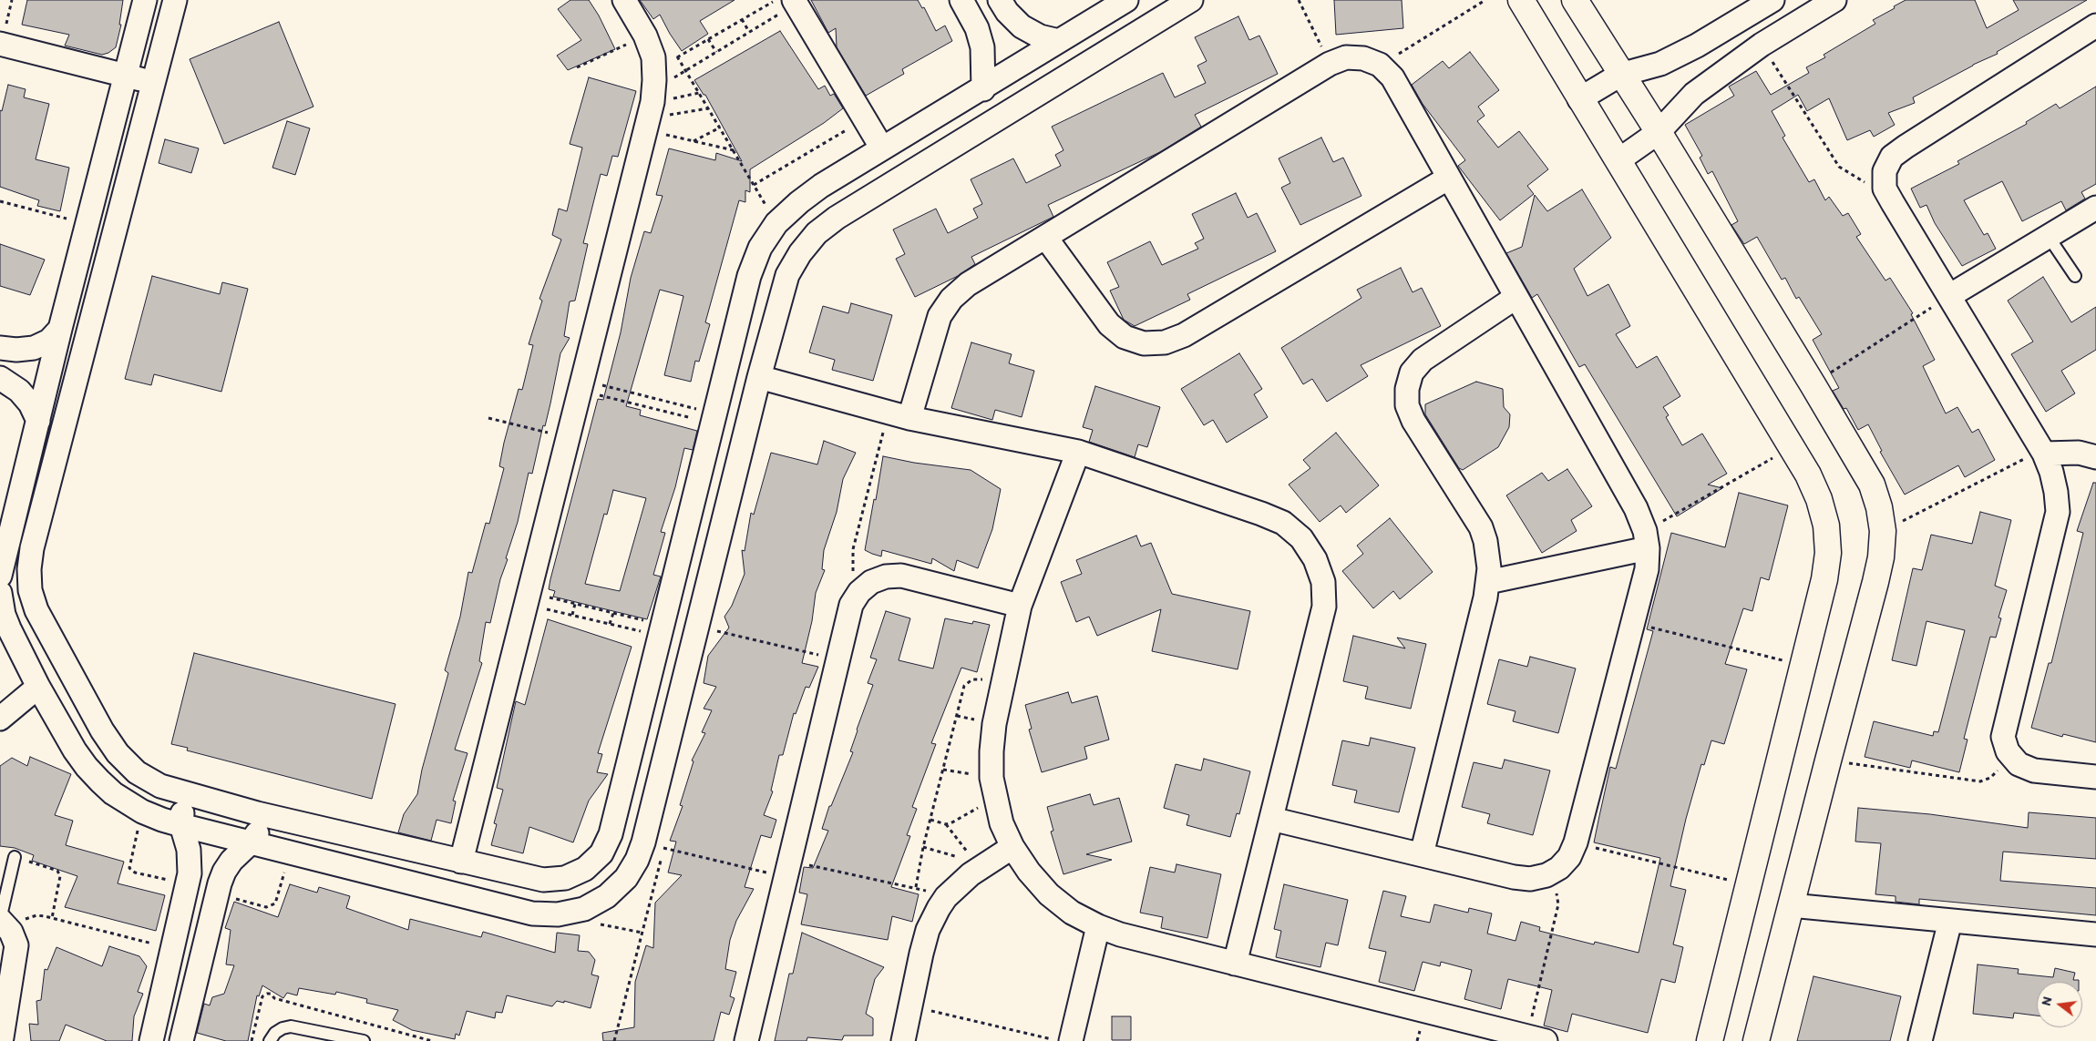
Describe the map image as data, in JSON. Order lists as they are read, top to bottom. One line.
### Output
{"north":"left"}
